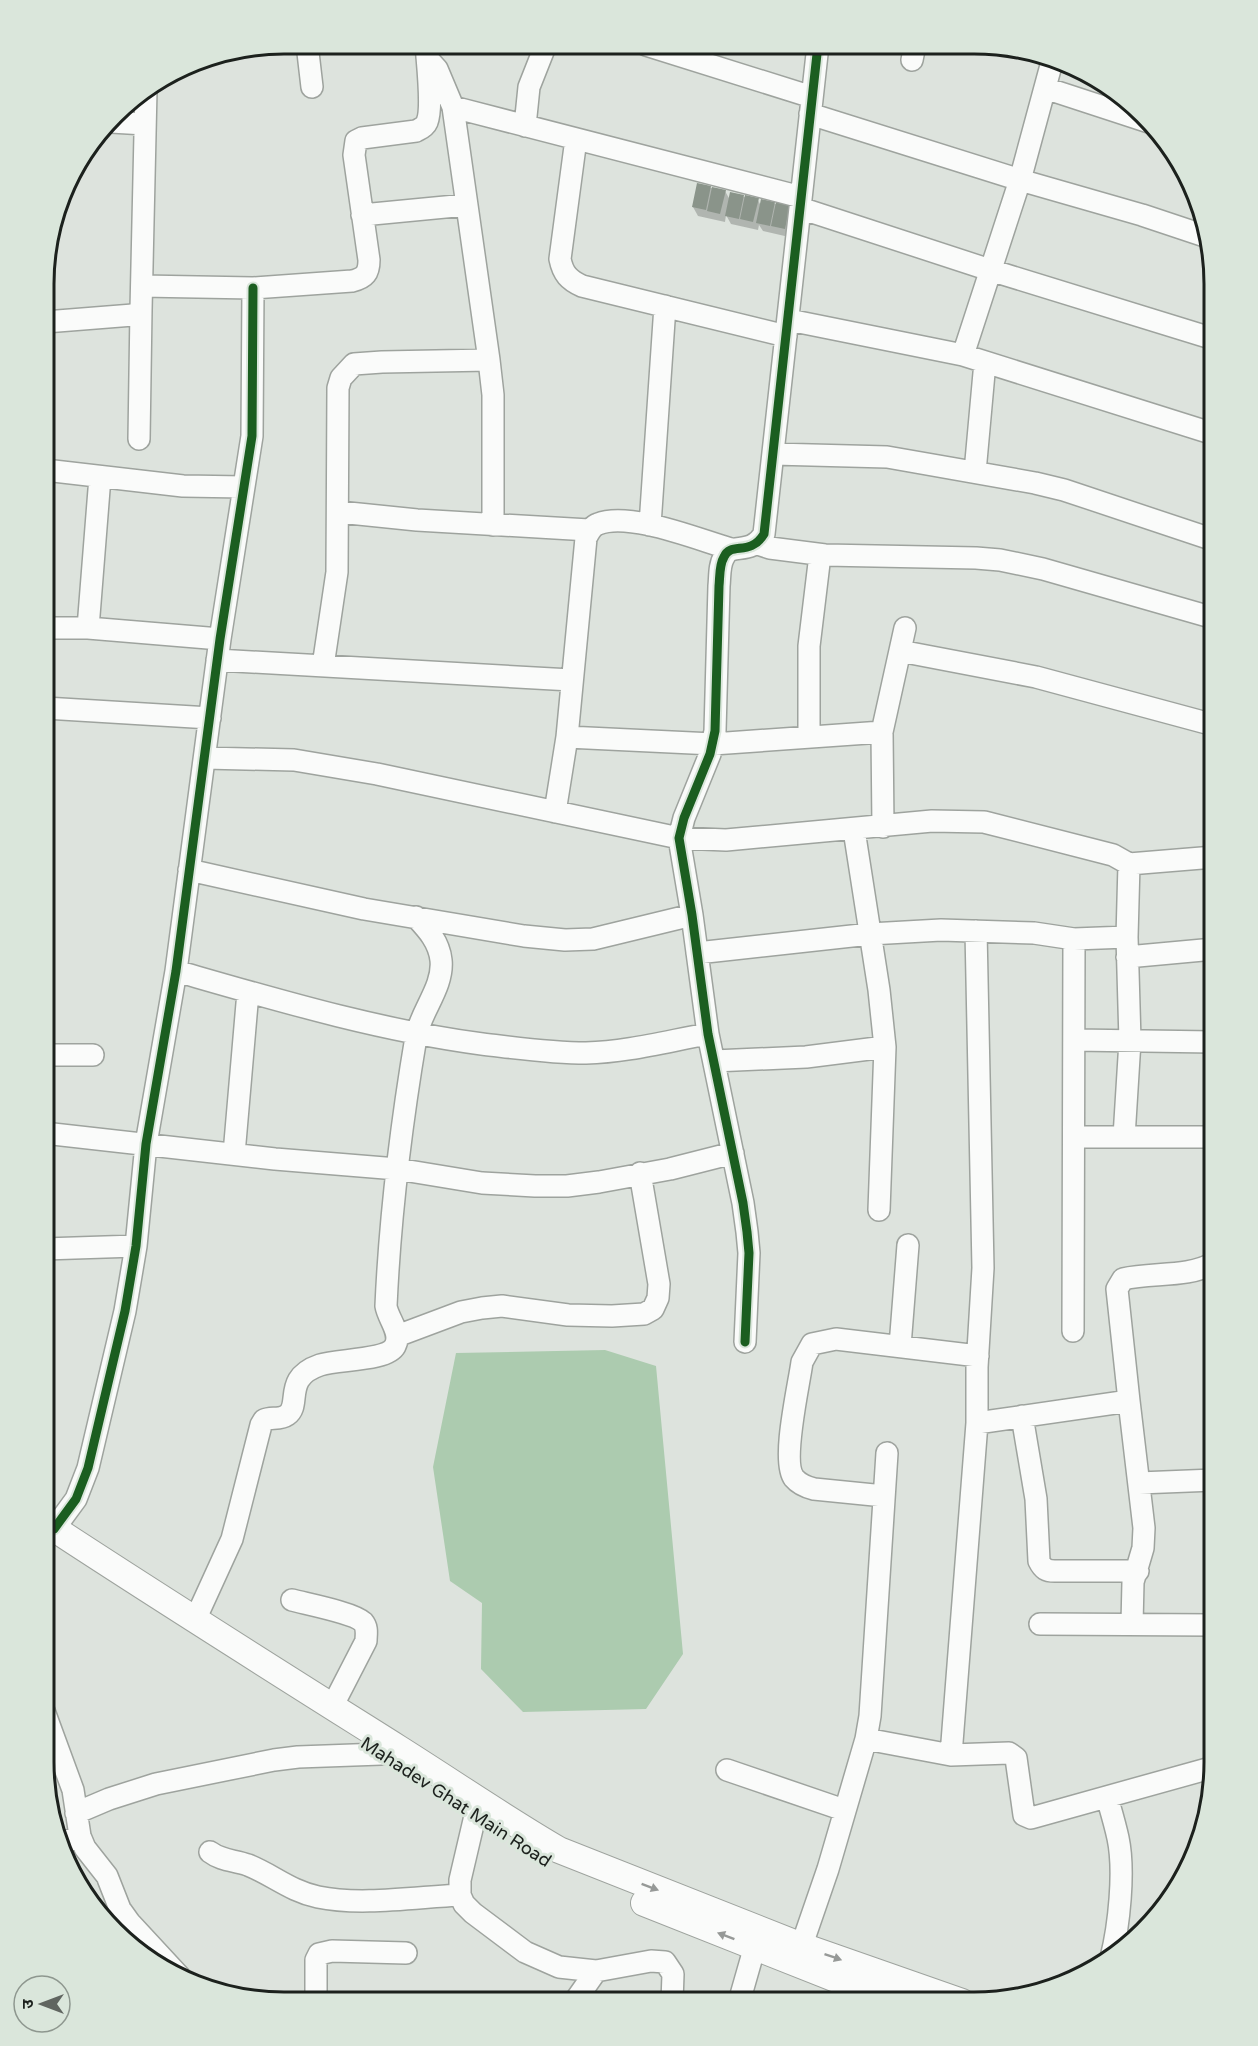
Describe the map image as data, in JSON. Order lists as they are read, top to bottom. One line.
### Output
{"streets":{"street":["Mahadev Ghat Main Road"]},"north":"left"}
